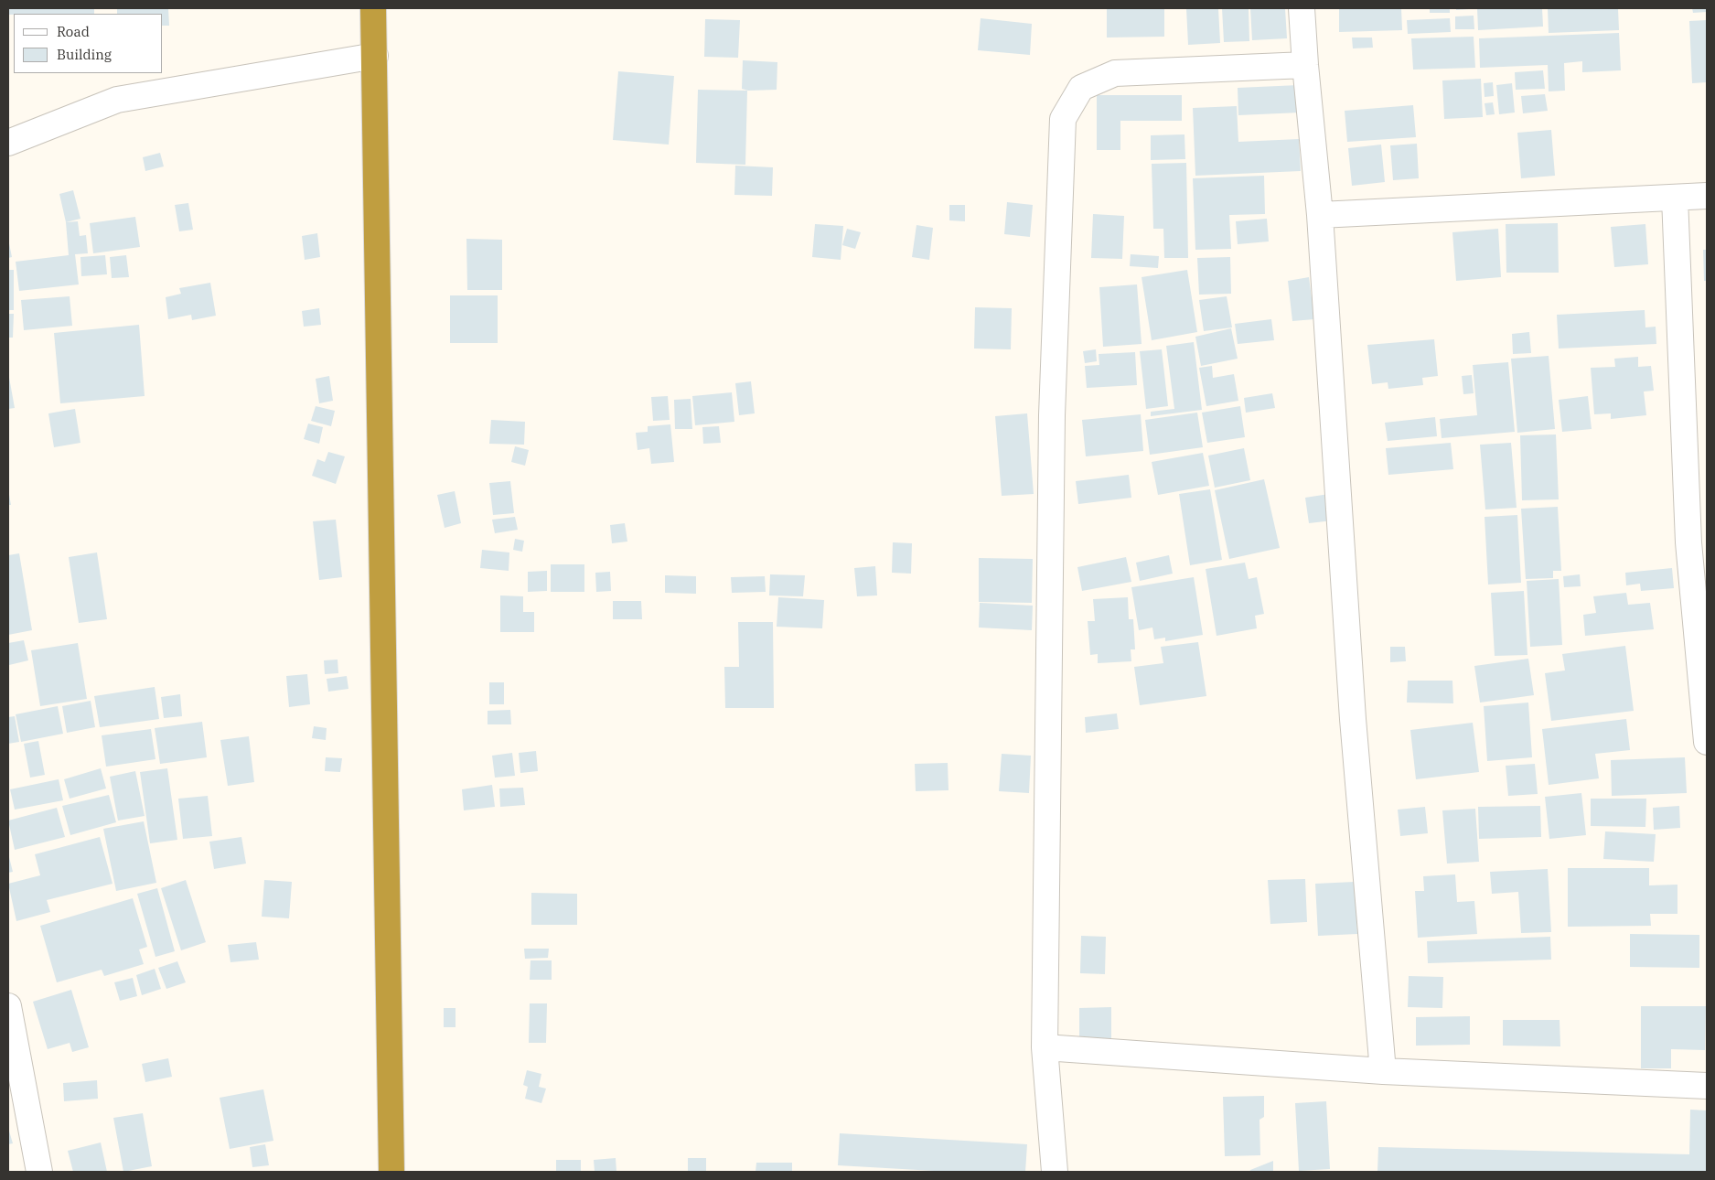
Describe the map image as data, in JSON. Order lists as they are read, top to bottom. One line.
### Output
{"legend":["Road","Building"]}
